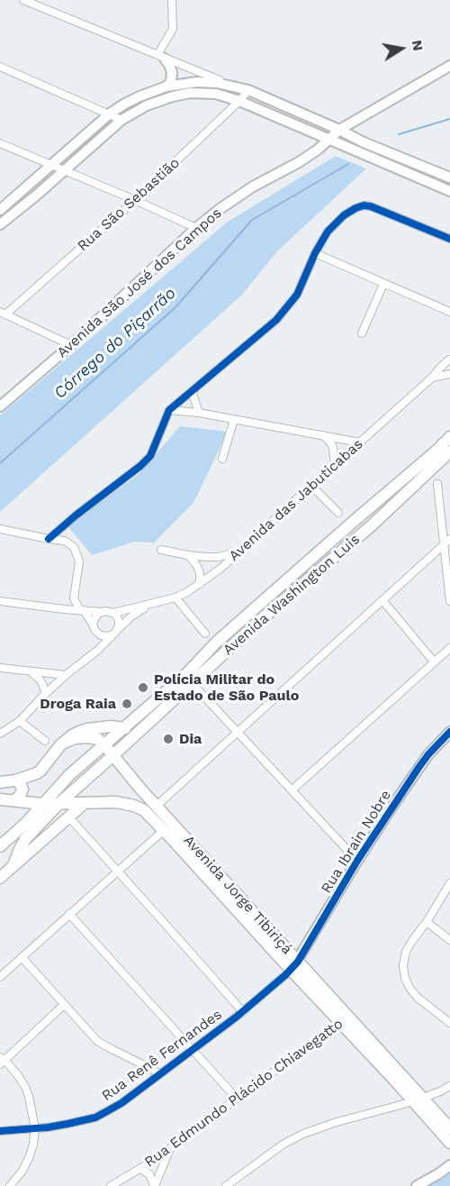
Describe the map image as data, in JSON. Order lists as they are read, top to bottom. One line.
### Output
{"streets":{"main road":["Avenida São José dos Campos","Avenida Washington Luis","Rua Ibrain Nobre","Avenida Jorge Tibiriçá"],"street":["Rua São Sebastião","Avenida das Jabuticabas","Rua Renê Fernandes","Rua Edmundo Plácido Chiavegatto"]},"crossings":[["Avenida Washington Luis","Avenida Jorge Tibiriçá"],["Rua Ibrain Nobre","Avenida Jorge Tibiriçá"],["Rua Ibrain Nobre","Rua Renê Fernandes"],["Avenida Jorge Tibiriçá","Rua Renê Fernandes"],["Avenida Jorge Tibiriçá","Rua Edmundo Plácido Chiavegatto"]],"water":["Córrego do Piçarrão"],"places":["Polícia Militar do Estado de São Paulo","Droga Raia","Dia"],"north":"right"}
